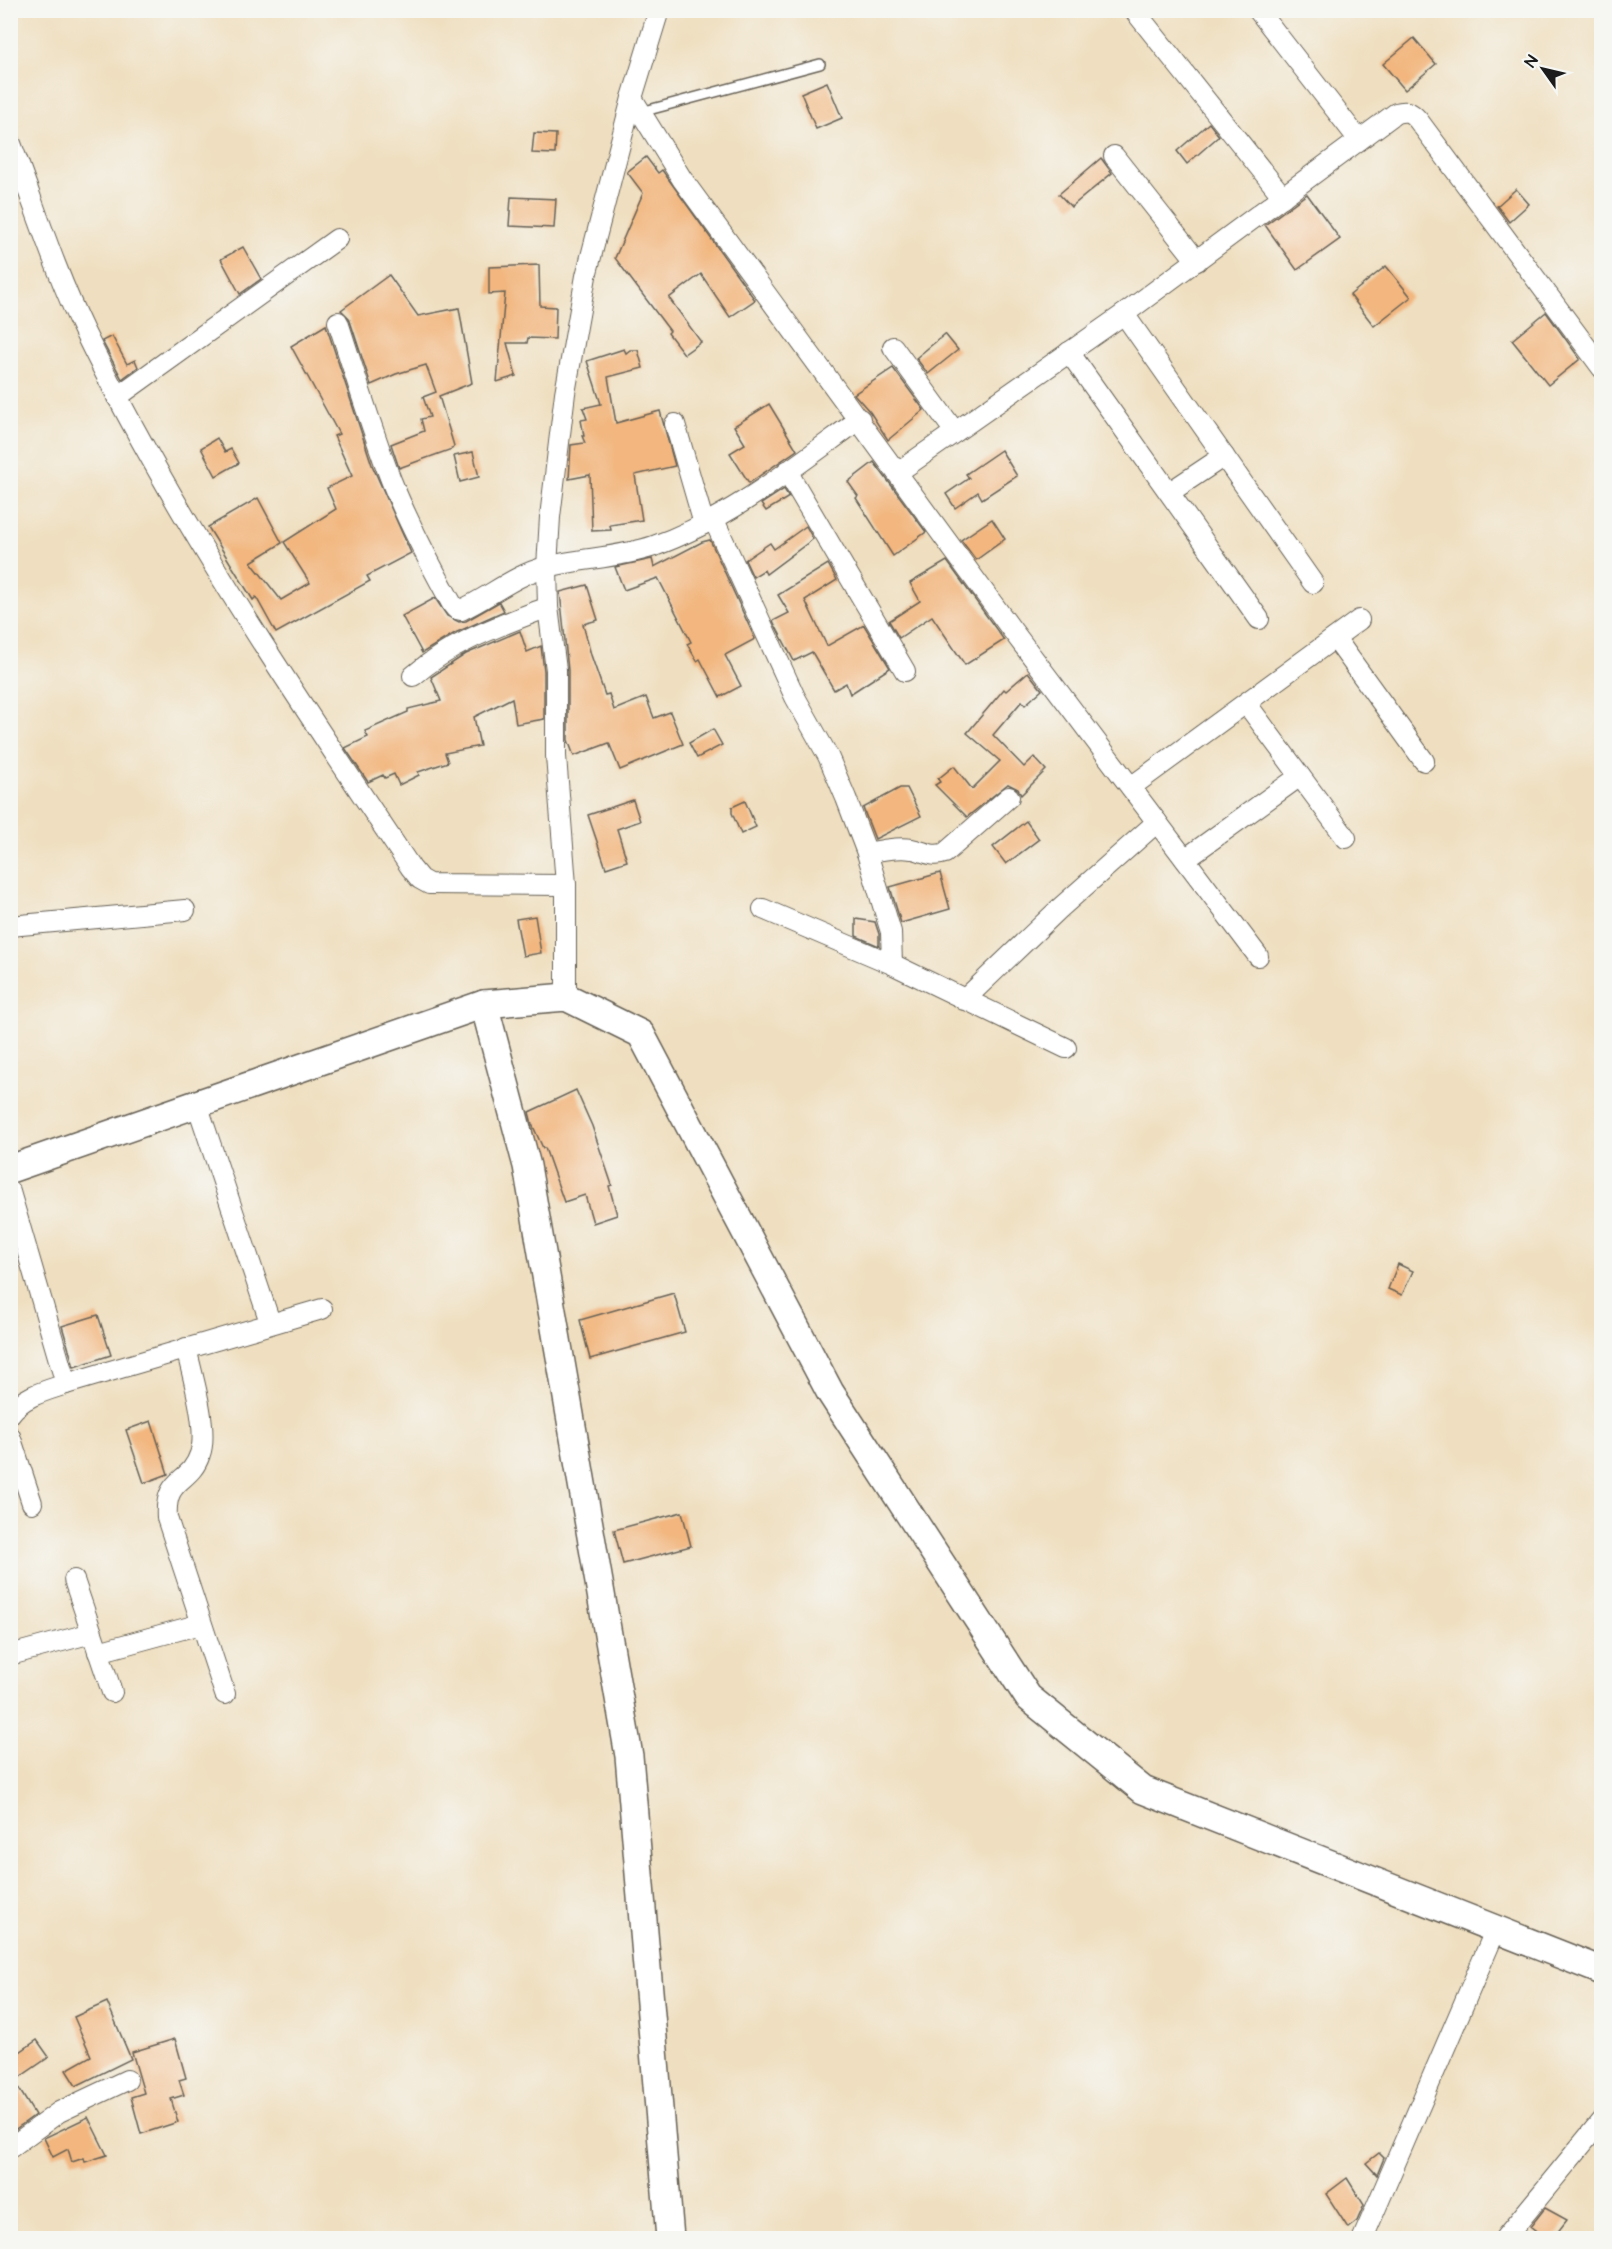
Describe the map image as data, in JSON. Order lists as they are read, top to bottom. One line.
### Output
{"north":"top left"}
